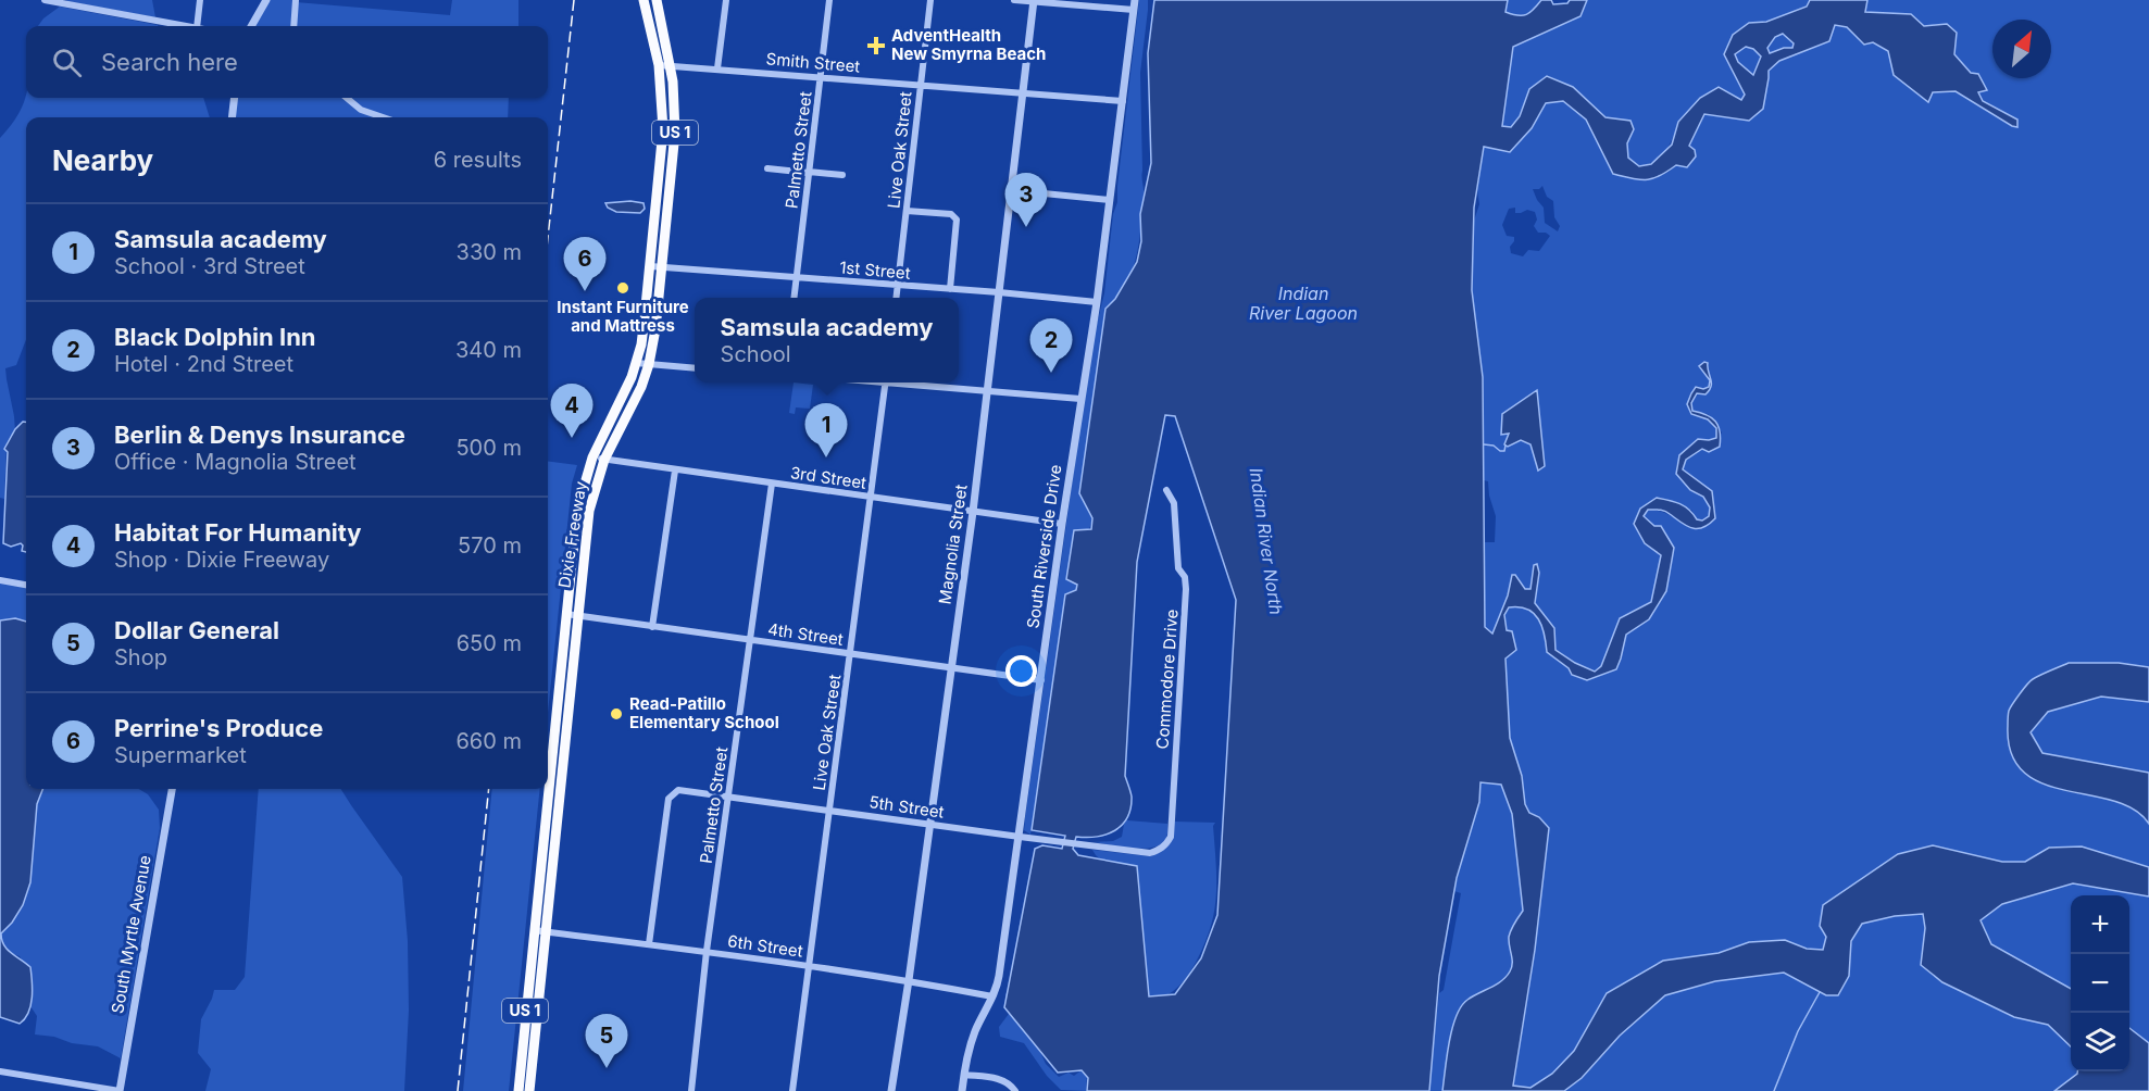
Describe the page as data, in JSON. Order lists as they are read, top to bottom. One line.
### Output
{"streets":{"main road":["US 1","Dixie Freeway"],"street":["Smith Street","Palmetto Street","Live Oak Street","1st Street","3rd Street","Magnolia Street","South Riverside Drive","4th Street","Commodore Drive","5th Street","South Myrtle Avenue","6th Street"]},"crossings":[["Smith Street","Palmetto Street"],["Smith Street","Live Oak Street"],["Smith Street","Dixie Freeway"],["Smith Street","Magnolia Street"],["Smith Street","South Riverside Drive"],["US 1","Dixie Freeway"],["US 1","6th Street"],["Palmetto Street","1st Street"],["Palmetto Street","3rd Street"],["Palmetto Street","4th Street"],["Palmetto Street","5th Street"],["Palmetto Street","6th Street"],["Live Oak Street","1st Street"],["Live Oak Street","3rd Street"],["Live Oak Street","4th Street"],["Live Oak Street","5th Street"],["Live Oak Street","6th Street"],["1st Street","Dixie Freeway"],["1st Street","Magnolia Street"],["1st Street","South Riverside Drive"],["3rd Street","Dixie Freeway"],["3rd Street","Magnolia Street"],["3rd Street","South Riverside Drive"],["Dixie Freeway","4th Street"],["Dixie Freeway","6th Street"],["Magnolia Street","4th Street"],["Magnolia Street","5th Street"],["Magnolia Street","6th Street"],["South Riverside Drive","4th Street"],["South Riverside Drive","5th Street"],["South Riverside Drive","6th Street"],["Commodore Drive","5th Street"],["5th Street","6th Street"]],"water":["Indian River Lagoon","Indian River North"],"places":{"health":["AdventHealth New Smyrna Beach"],"other":["Instant Furniture and Mattress","Read-Patillo Elementary School"]},"north":"top right","page":{"search":"Search here","heading":["Nearby","6 results"],"pins":["3","6","2","4","1","5"],"list":[{"mark":"1","name":"Samsula academy","note":"School · 3rd Street","value":"330 m"},{"mark":"2","name":"Black Dolphin Inn","note":"Hotel · 2nd Street","value":"340 m"},{"mark":"3","name":"Berlin & Denys Insurance","note":"Office · Magnolia Street","value":"500 m"},{"mark":"4","name":"Habitat For Humanity","note":"Shop · Dixie Freeway","value":"570 m"},{"mark":"5","name":"Dollar General","note":"Shop","value":"650 m"},{"mark":"6","name":"Perrine's Produce","note":"Supermarket","value":"660 m"}],"popup":["Samsula academy","School"],"map_buttons":["+","−"]}}
